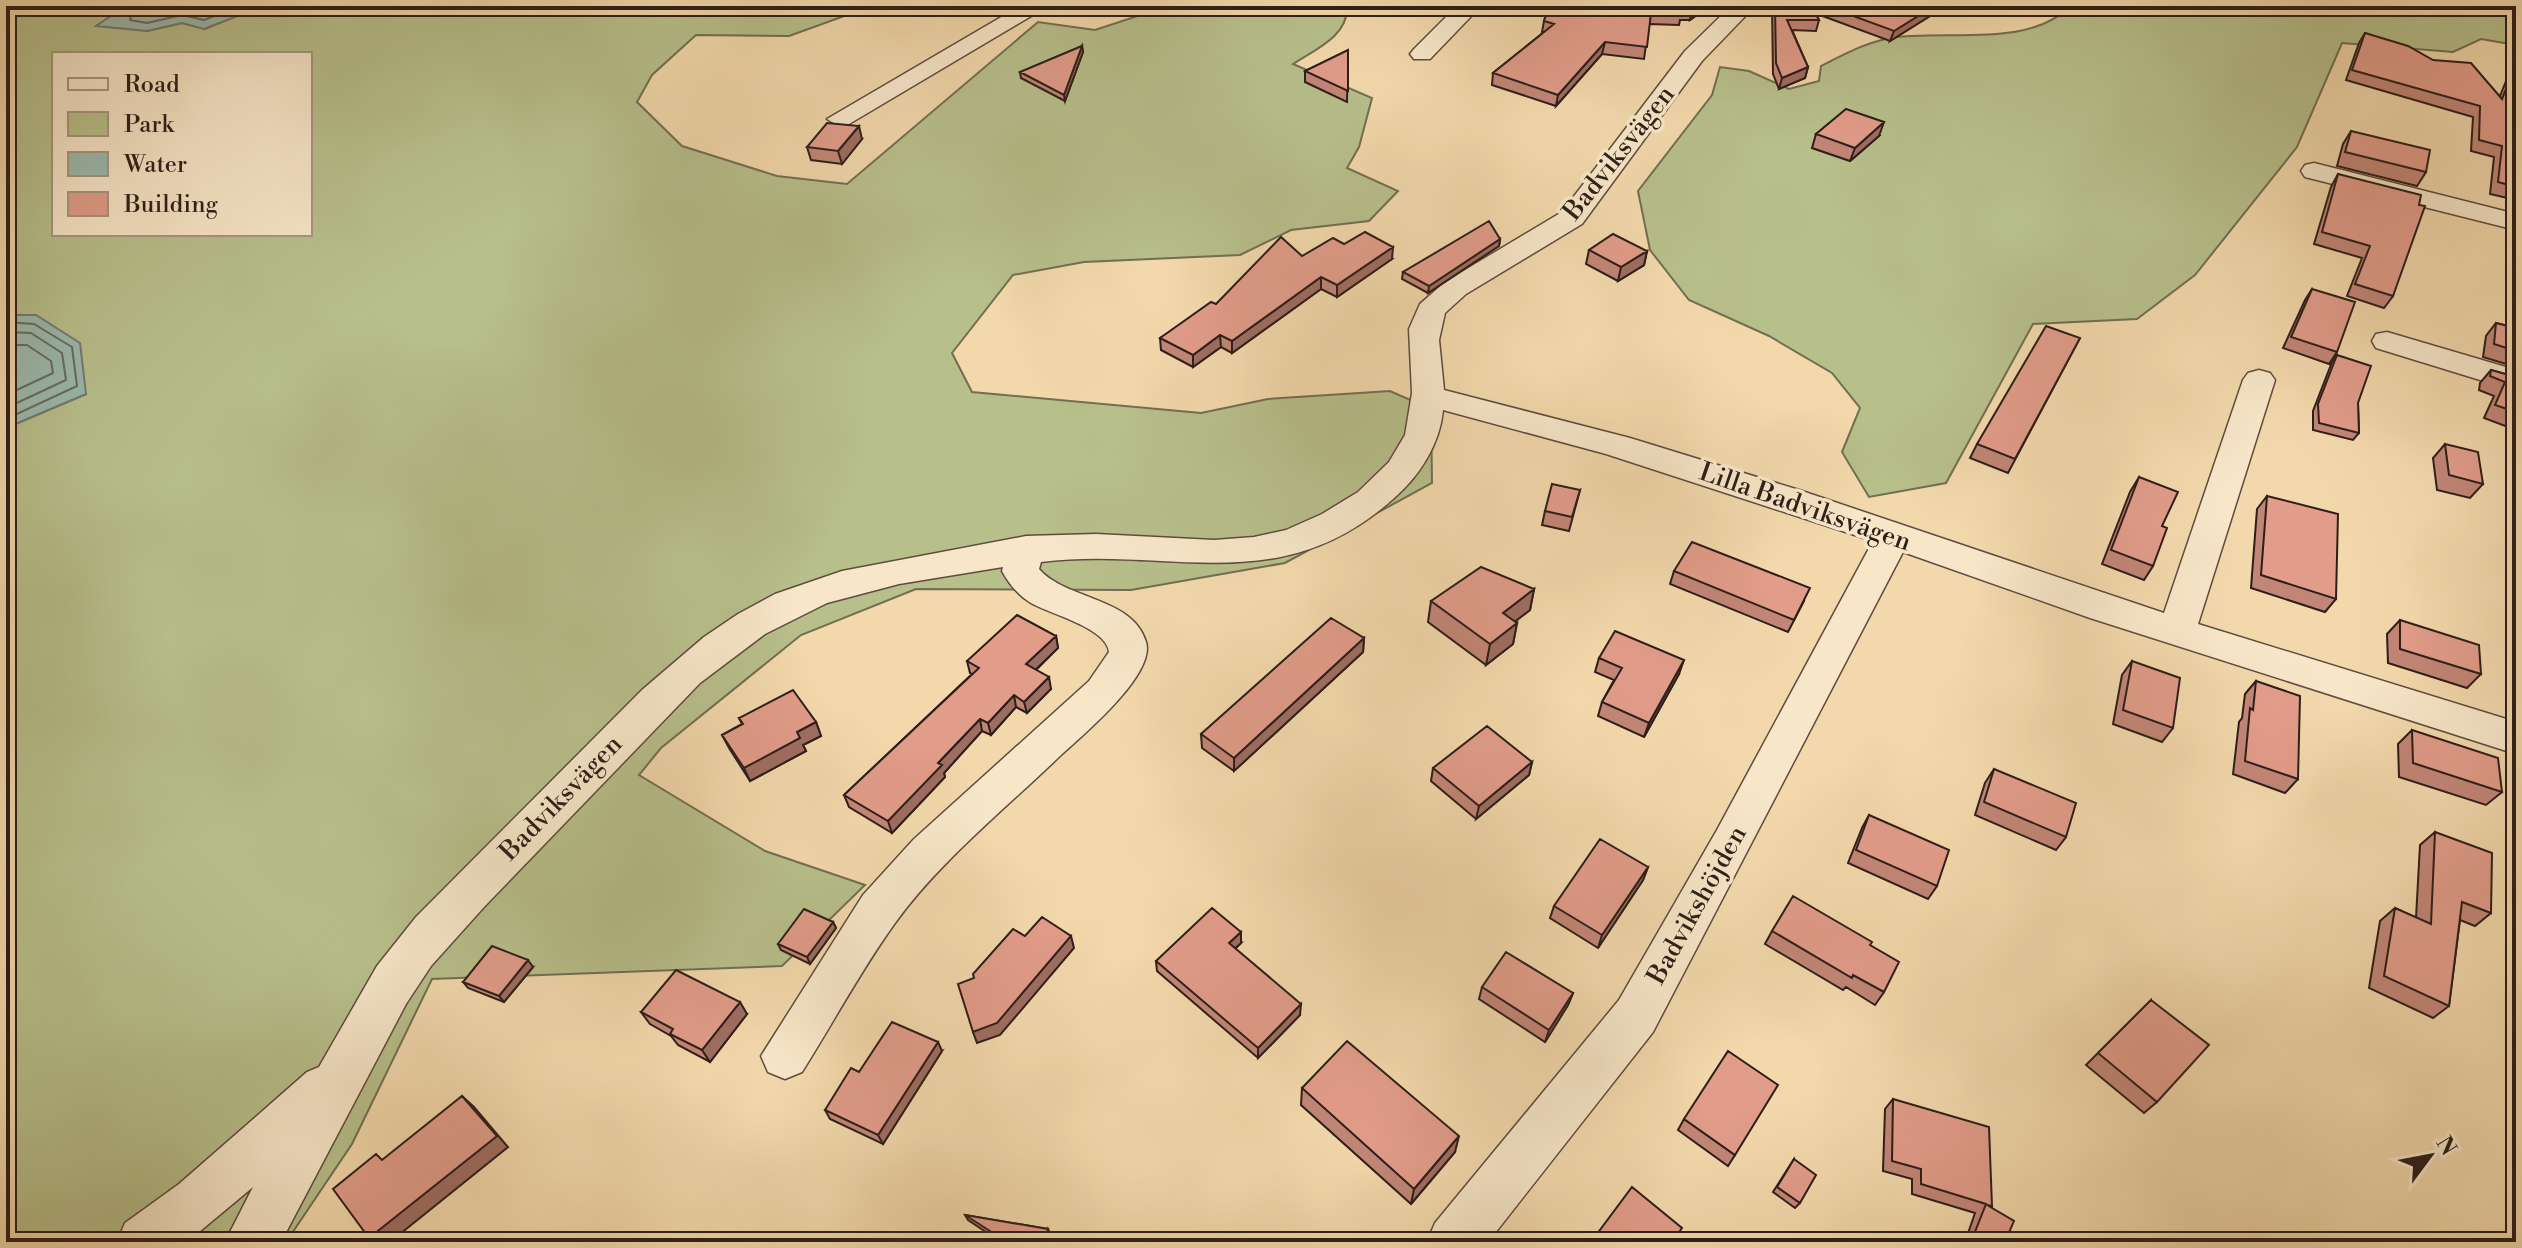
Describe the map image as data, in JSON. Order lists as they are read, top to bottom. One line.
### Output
{"streets":{"street":["Badviksvägen","Lilla Badviksvägen","Badvikshöjden"]},"crossings":[["Badviksvägen","Lilla Badviksvägen"],["Lilla Badviksvägen","Badvikshöjden"]],"legend":["Road","Park","Water","Building"],"north":"top right"}
